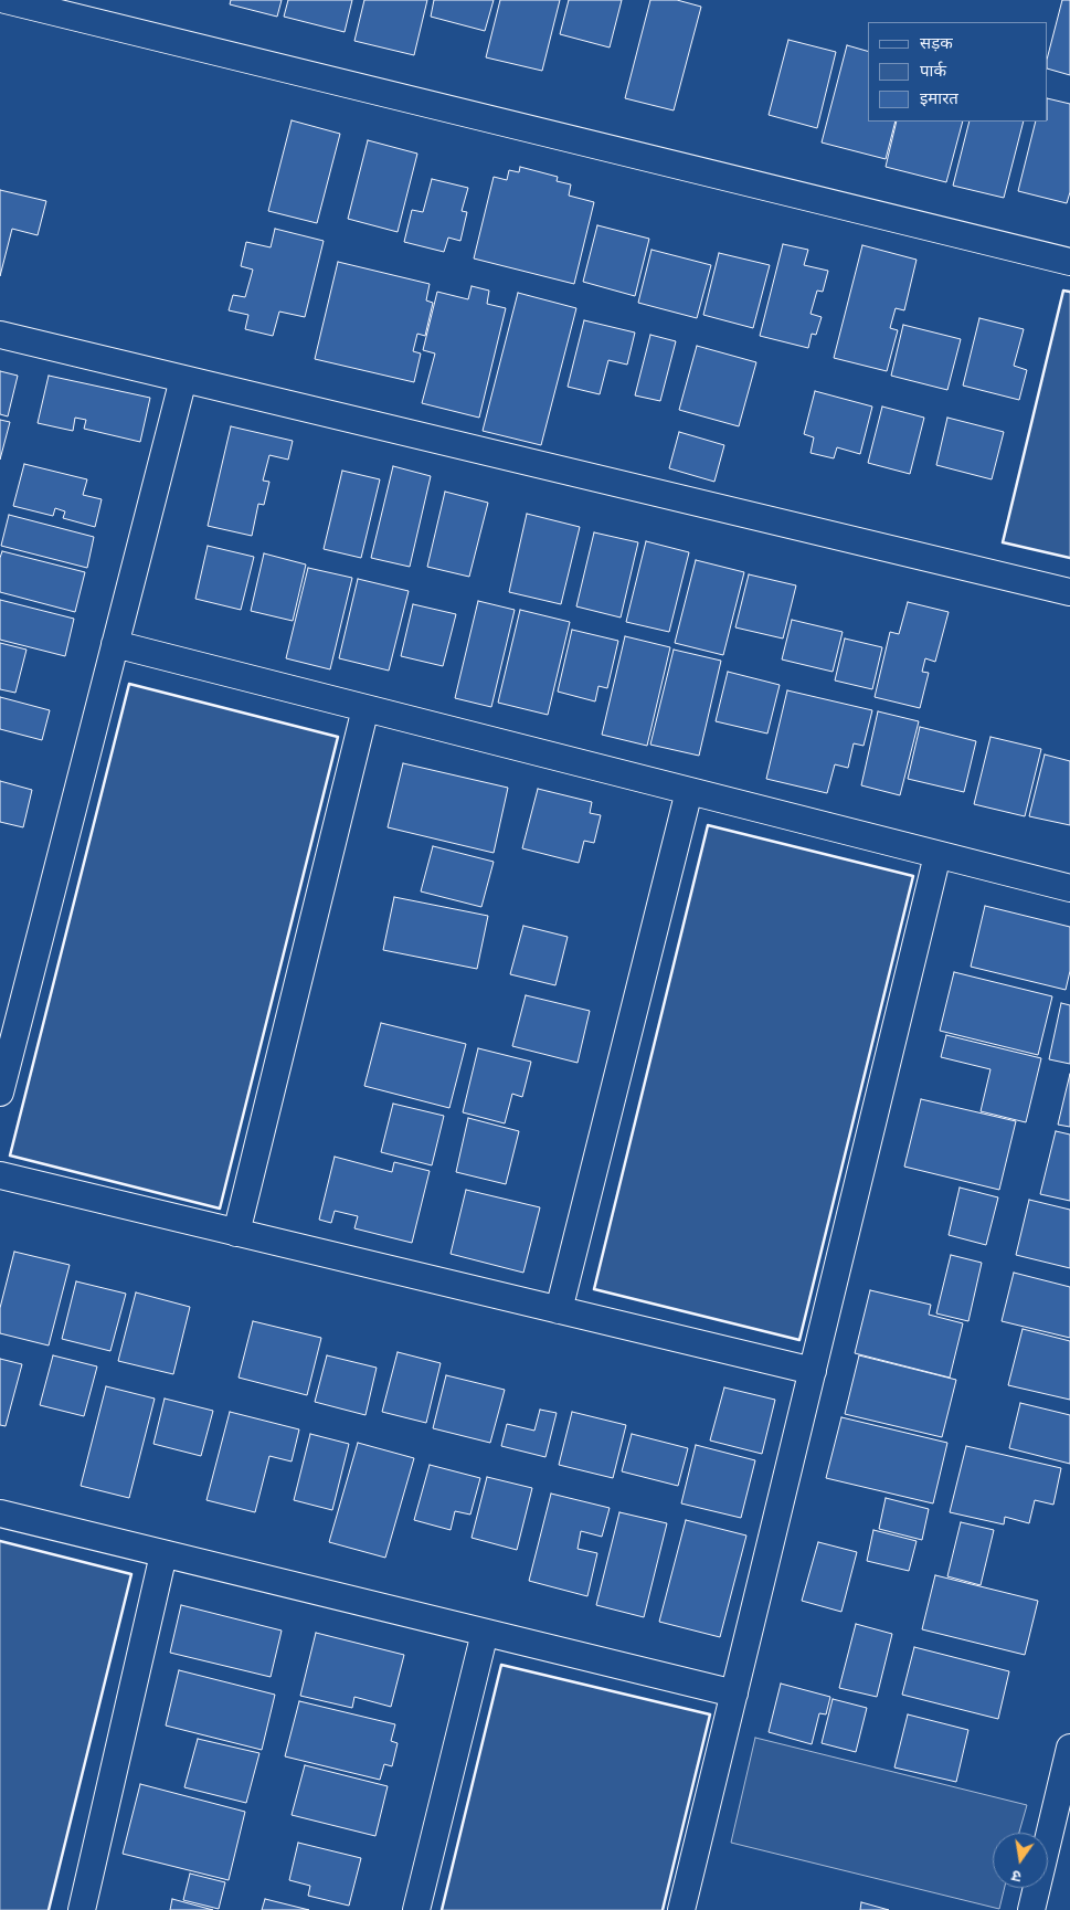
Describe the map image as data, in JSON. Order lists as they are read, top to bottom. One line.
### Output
{"legend":["सड़क","पार्क","इमारत"],"north":"bottom"}
